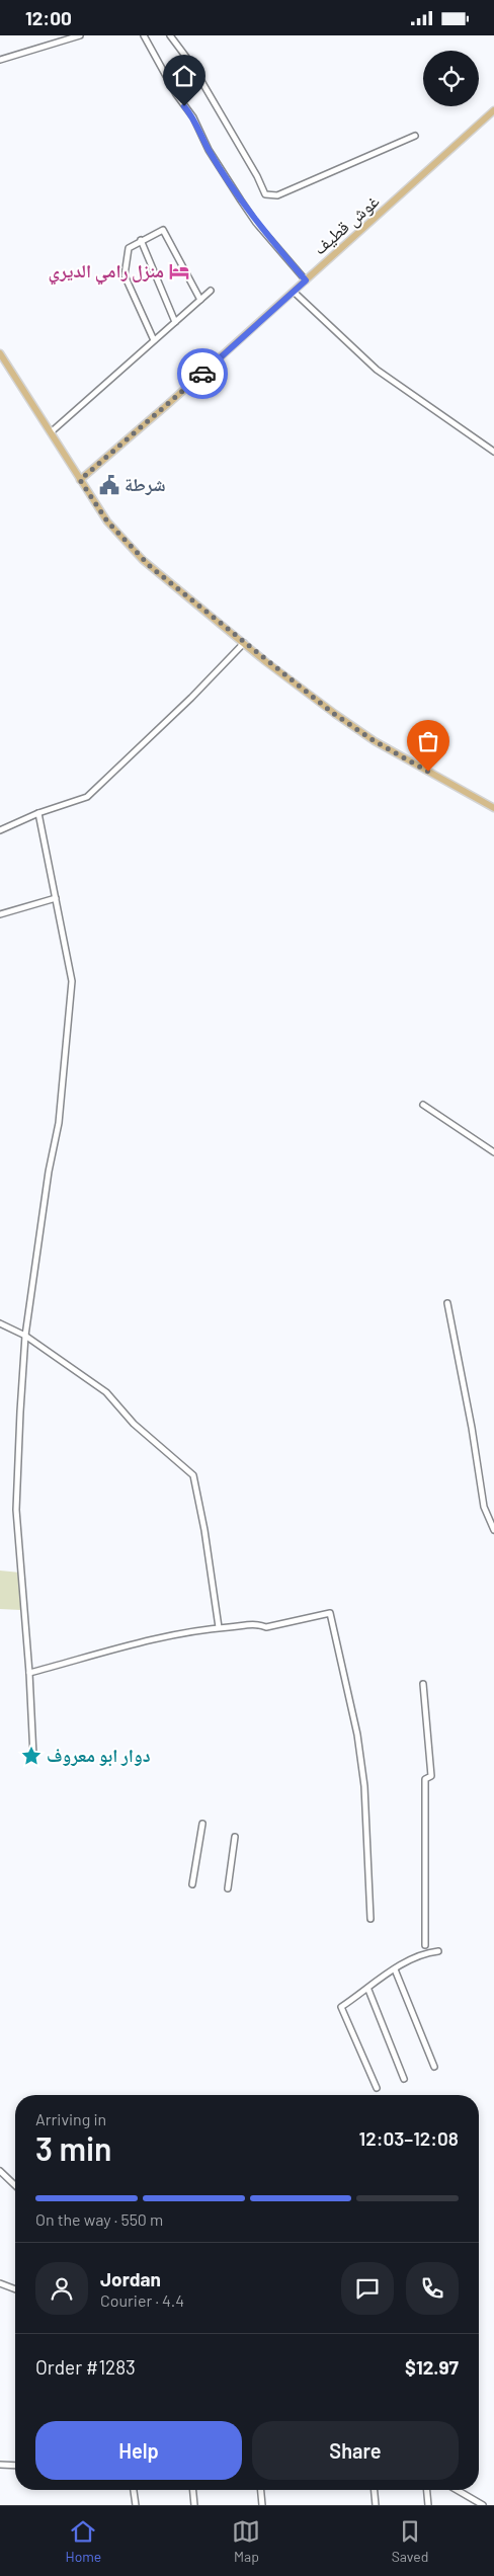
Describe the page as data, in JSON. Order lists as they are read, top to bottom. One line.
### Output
{"streets":{"main road":["غوش قطيف"]},"places":{"hotel":["منزل رامي الديري"],"public building":["شرطة"],"place":["دوار ابو معروف"]},"page":{"status":"12:00","heading":["3 min","Arriving in","12:03–12:08"],"panel":["Jordan","Courier · 4.4","Order #1283","$12.97"],"bar":"On the way · 550 m","buttons":["Help","Share"],"tabs":["Home","Map","Saved"]}}
